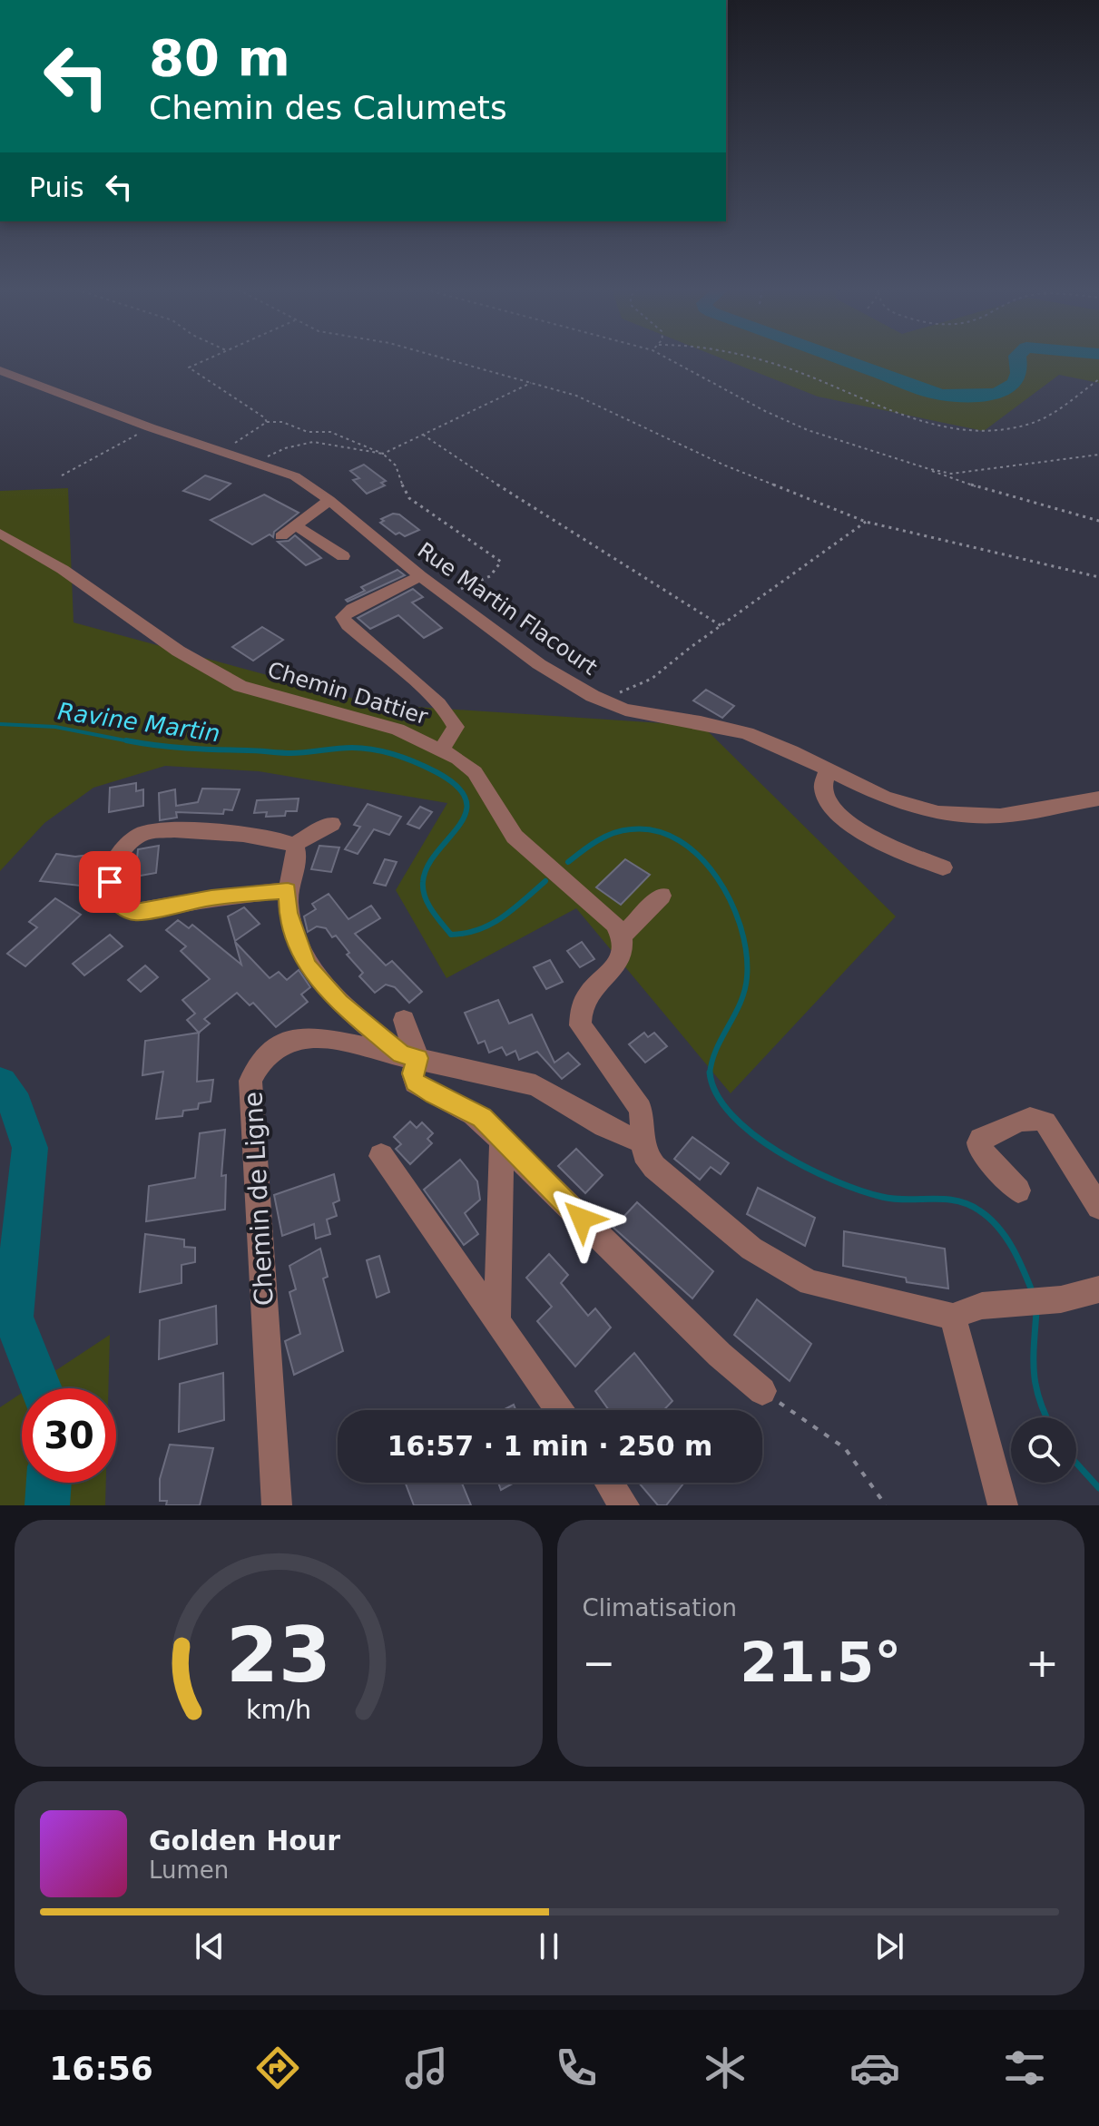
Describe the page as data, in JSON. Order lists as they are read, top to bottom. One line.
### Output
{"streets":{"street":["Rue Martin Flacourt","Chemin Dattier","Chemin de Ligne"]},"water":["Ravine Martin"],"page":{"turn":["80 m","Chemin des Calumets"],"then":"Puis","limit":"30","trip":"16:57 · 1 min · 250 m","tile":"Climatisation","heat":["−","21.5°","+"],"song":["Golden Hour","Lumen"],"tabs":"16:56","gauge":["23","km/h"]}}
